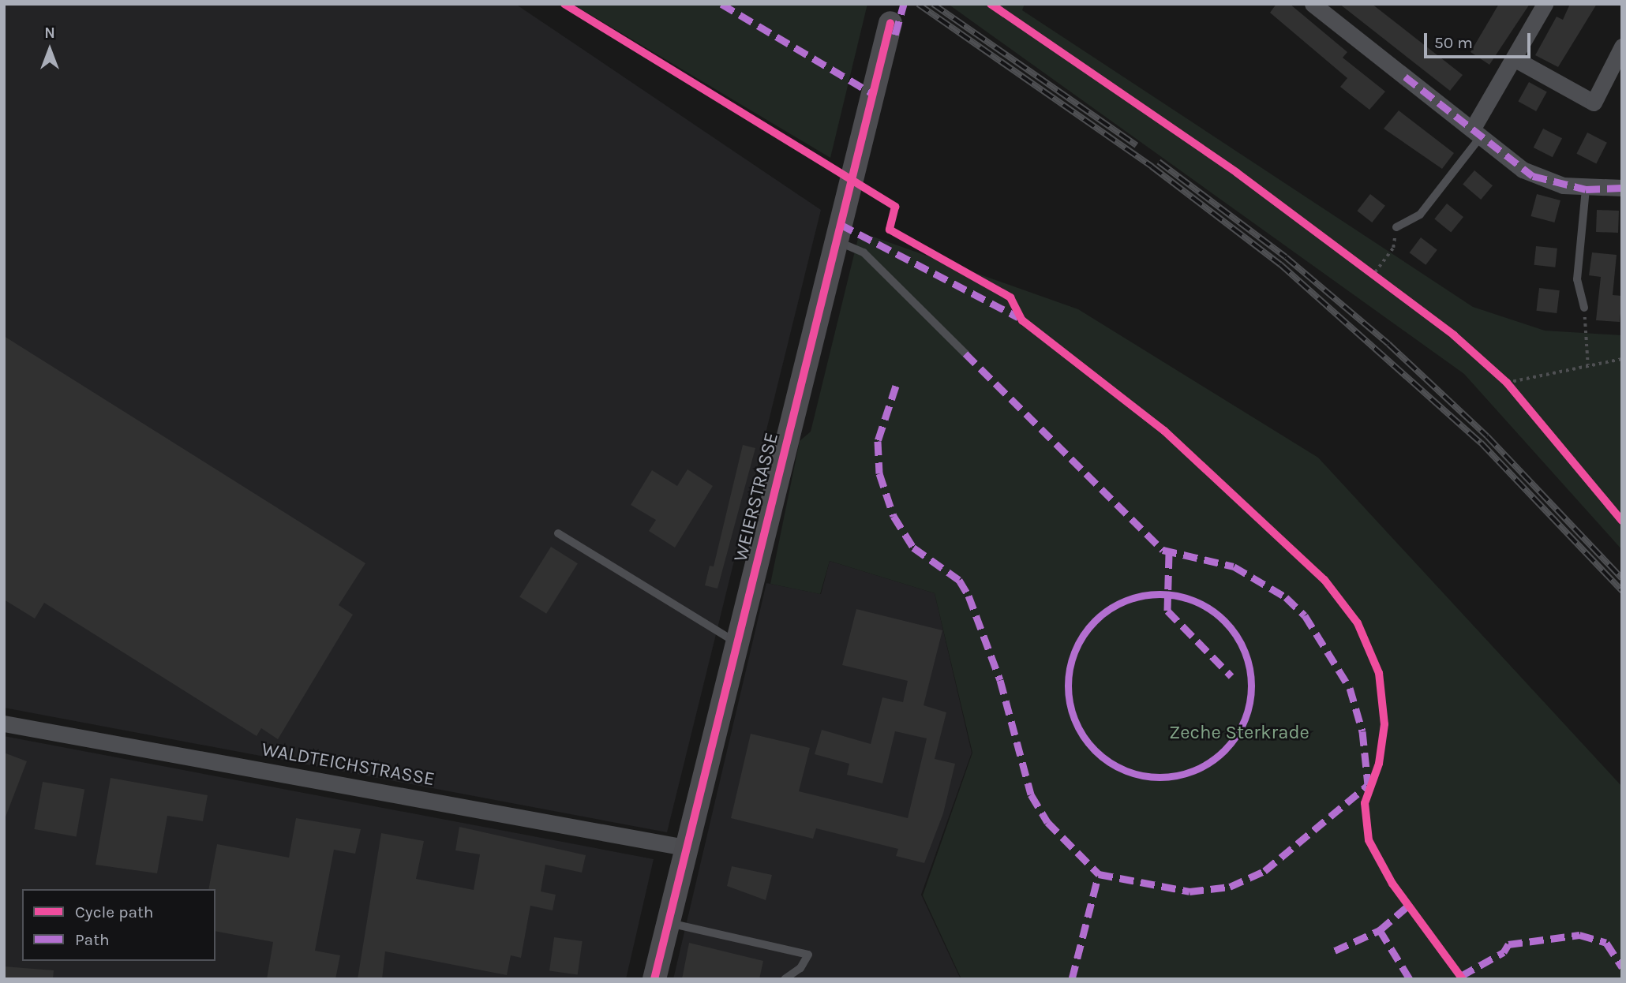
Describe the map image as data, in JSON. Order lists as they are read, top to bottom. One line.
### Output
{"streets":{"main road":["WEIERSTRASSE"],"street":["WALDTEICHSTRASSE"]},"crossings":[["WEIERSTRASSE","WALDTEICHSTRASSE"]],"parks":["Zeche Sterkrade"],"legend":["Cycle path","Path"],"scale_bar":"50 m","north":"top"}
